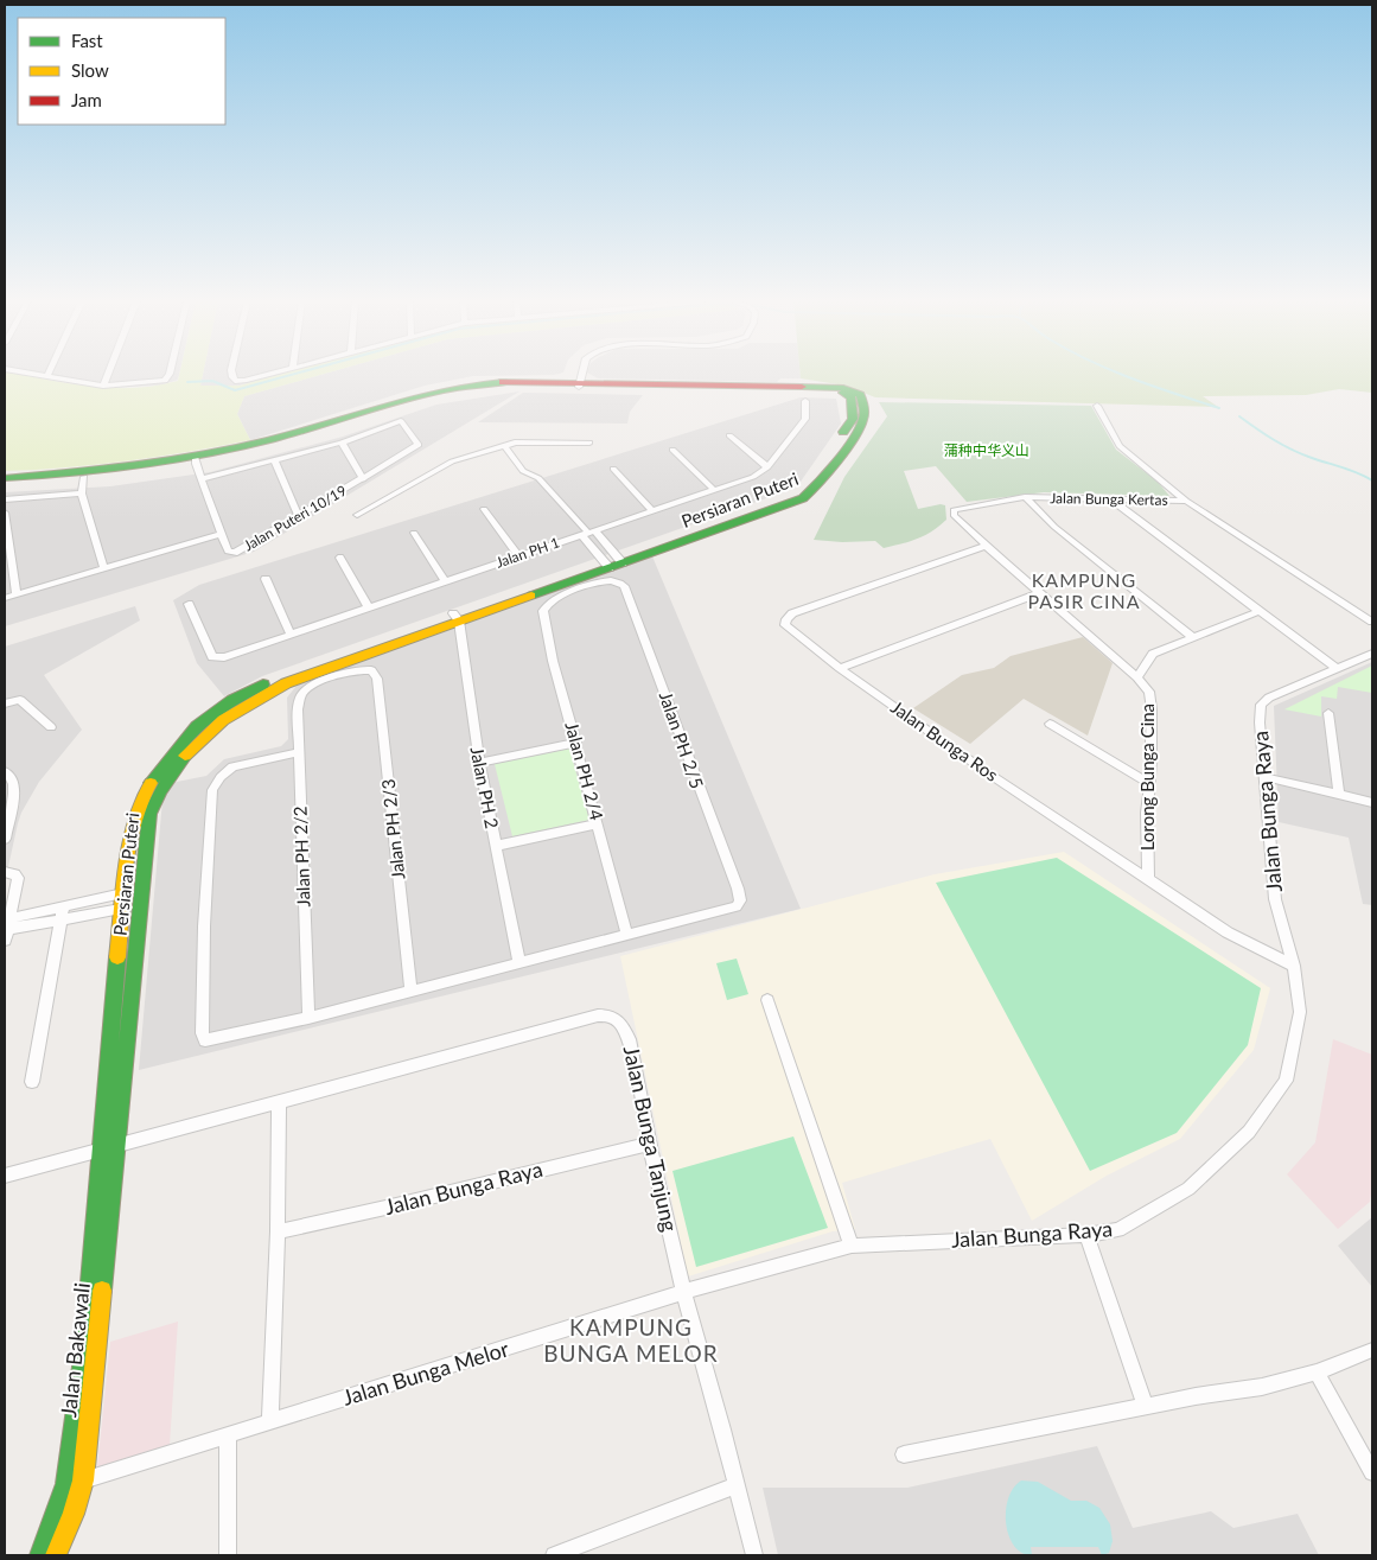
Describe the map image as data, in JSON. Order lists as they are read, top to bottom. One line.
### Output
{"streets":{"main road":["Persiaran Puteri","Jalan Bakawali"],"street":["Jalan Bunga Kertas","Jalan Puteri 10/19","Jalan PH 1","Jalan PH 2/5","Jalan Bunga Ros","Jalan PH 2/4","Lorong Bunga Cina","Jalan PH 2","Jalan Bunga Raya","Jalan PH 2/3","Jalan PH 2/2","Jalan Bunga Tanjung","Jalan Bunga Melor"]},"crossings":[["Jalan Bunga Kertas","Jalan Bunga Ros"],["Persiaran Puteri","Jalan Puteri 10/19"],["Persiaran Puteri","Jalan PH 2"],["Persiaran Puteri","Jalan Bunga Tanjung"],["Persiaran Puteri","Jalan Bakawali"],["Jalan PH 2/5","Jalan PH 2/4"],["Jalan Bunga Ros","Lorong Bunga Cina"],["Jalan Bunga Ros","Jalan Bunga Raya"],["Jalan Bunga Raya","Jalan Bunga Tanjung"],["Jalan Bunga Raya","Jalan Bunga Melor"],["Jalan PH 2/3","Jalan PH 2/2"],["Jalan Bunga Tanjung","Jalan Bakawali"],["Jalan Bunga Tanjung","Jalan Bunga Melor"],["Jalan Bakawali","Jalan Bunga Melor"]],"districts":["KAMPUNG PASIR CINA","KAMPUNG BUNGA MELOR"],"parks":["蒲种中华义山"],"legend":["Fast","Slow","Jam"]}
